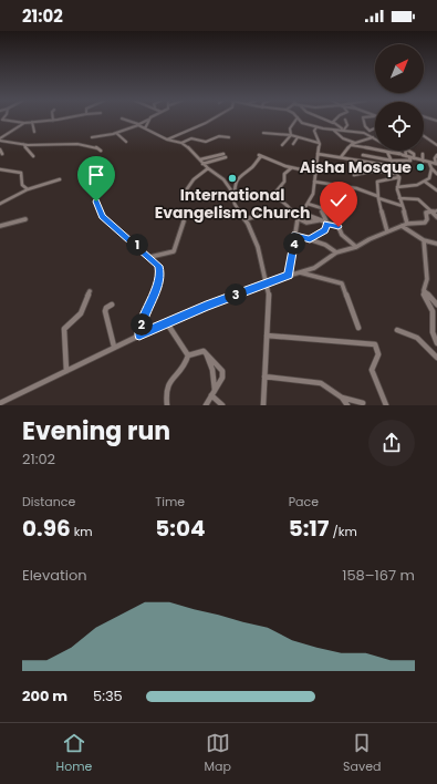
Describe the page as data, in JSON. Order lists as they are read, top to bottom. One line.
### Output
{"places":["Aisha Mosque","International Evangelism Church"],"north":"top right","page":{"status":"21:02","pins":["4","1","3","2"],"heading":["Evening run","21:02"],"stats":[["Distance","0.96 km"],["Time","5:04"],["Pace","5:17 /km"]],"chart":["Elevation","158–167 m"],"list":[{"name":"200 m","note":"5:35"}],"tabs":["Home","Map","Saved"]}}
